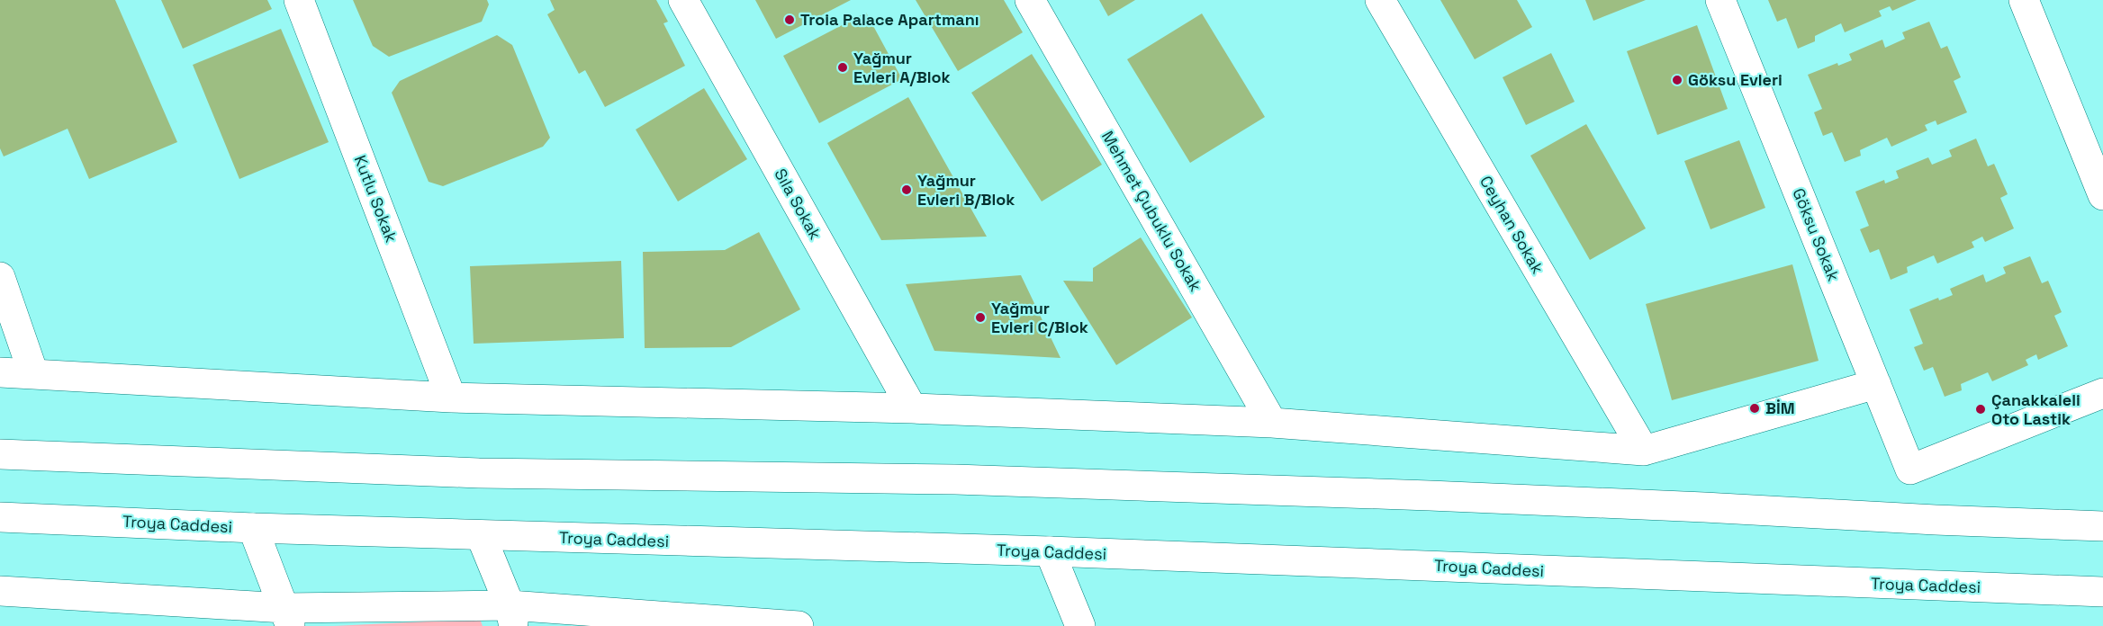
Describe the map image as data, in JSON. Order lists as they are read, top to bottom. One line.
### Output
{"streets":{"street":["Kutlu Sokak","Sıla Sokak","Mehmet Çubuklu Sokak","Ceyhan Sokak","Göksu Sokak","Troya Caddesi"]},"places":["Troia Palace Apartmanı","Yağmur Evleri A/Blok","Göksu Evleri","Yağmur Evleri B/Blok","Yağmur Evleri C/Blok","BİM","Çanakkaleli Oto Lastik"]}
